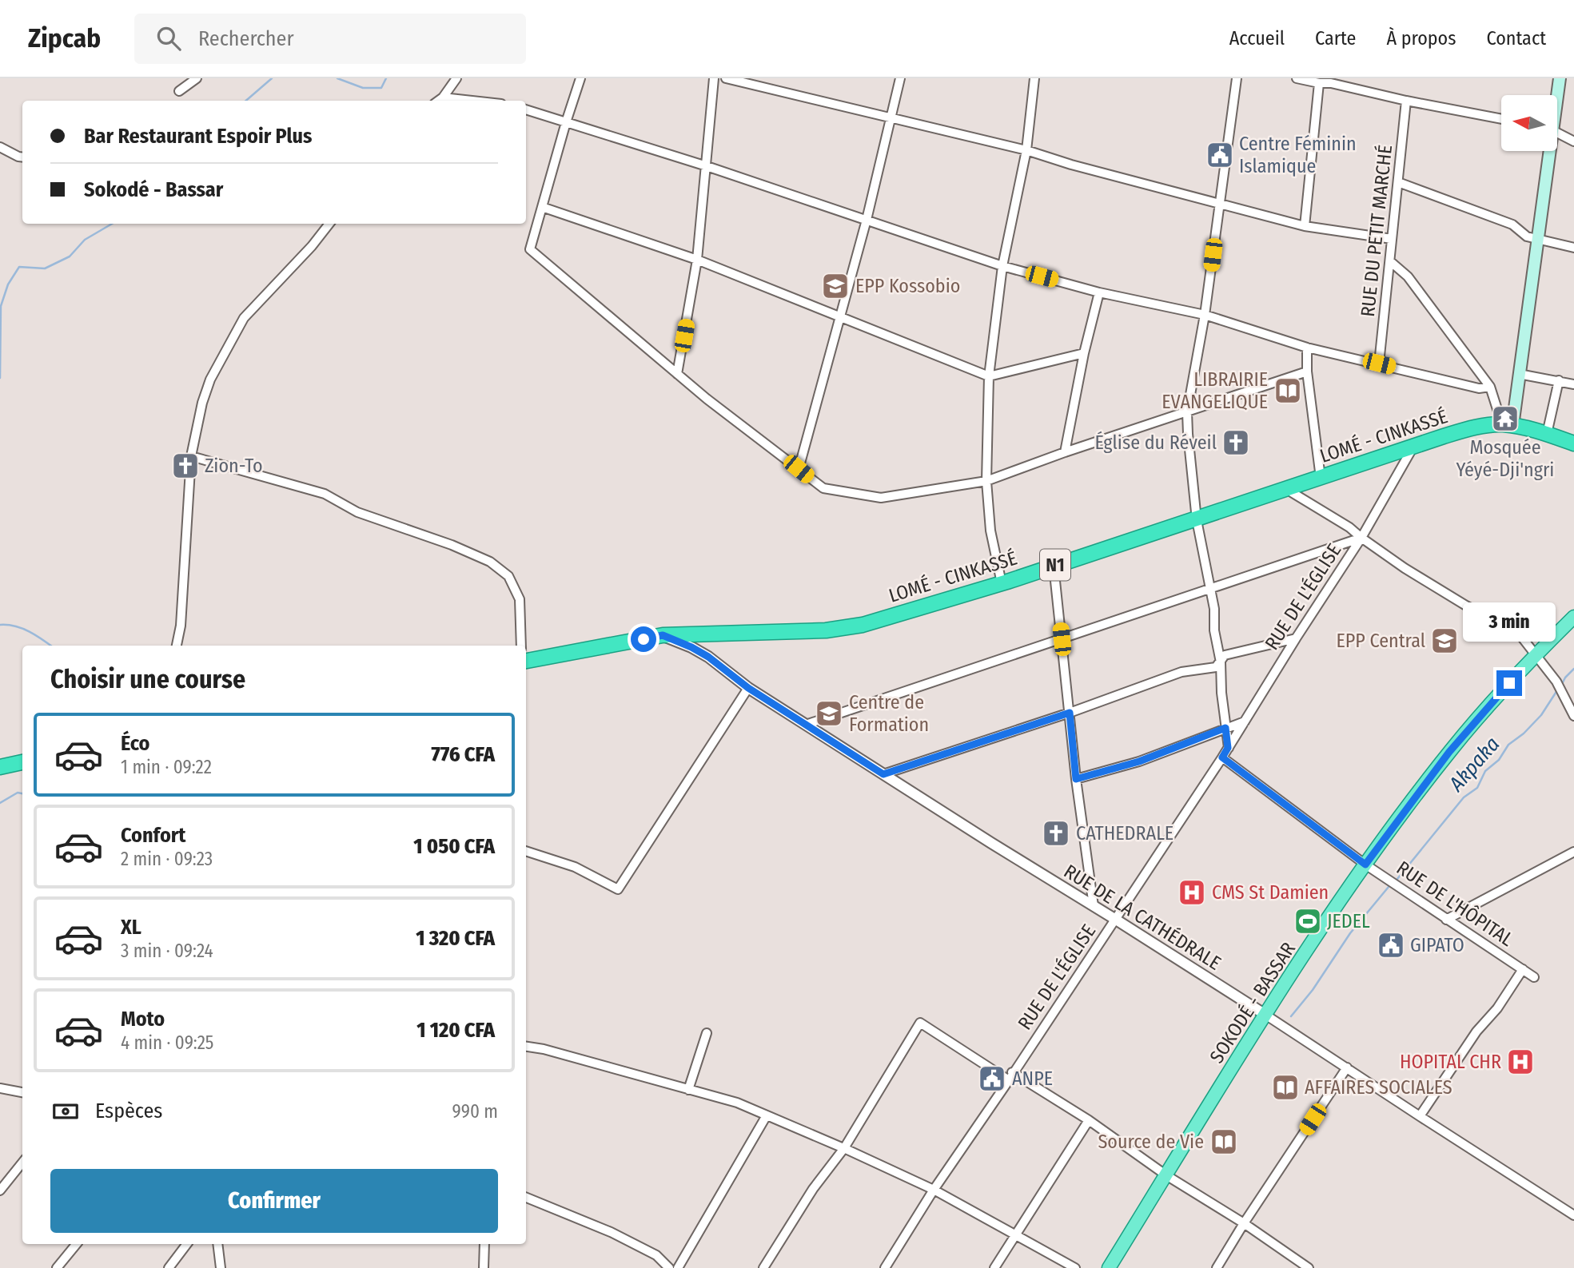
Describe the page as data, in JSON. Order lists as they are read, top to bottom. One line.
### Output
{"streets":{"highway":["LOMÉ - CINKASSÉ","N1"],"main road":["SOKODÉ - BASSAR"],"street":["RUE DU PETIT MARCHÉ","RUE DE L'ÉGLISE","RUE DE L'HÔPITAL","RUE DE LA CATHÉDRALE"]},"crossings":[["LOMÉ - CINKASSÉ","RUE DE L'ÉGLISE"],["LOMÉ - CINKASSÉ","RUE DE LA CATHÉDRALE"],["RUE DE L'ÉGLISE","RUE DE L'HÔPITAL"],["RUE DE L'ÉGLISE","RUE DE LA CATHÉDRALE"],["RUE DE L'HÔPITAL","SOKODÉ - BASSAR"],["RUE DE LA CATHÉDRALE","SOKODÉ - BASSAR"]],"water":["Akpaka"],"places":{"public building":["Centre Féminin Islamique","GIPATO","ANPE"],"school or university":["EPP Kossobio","EPP Central","Centre de Formation"],"library":["LIBRAIRIE EVANGELIQUE","AFFAIRES SOCIALES","Source de Vie"],"temple":["Mosquée Yéyé-Dji'ngri"],"church":["Église du Réveil","Zion-To","CATHEDRALE"],"hospital":["CMS St Damien","HOPITAL CHR"],"sports":["JEDEL"]},"north":"left","page":{"header":"Zipcab","search":"Rechercher","nav":["Accueil","Carte","À propos","Contact"],"banner":["Bar Restaurant Espoir Plus","Sokodé - Bassar"],"bubble":"3 min","heading":"Choisir une course","list":[{"name":"Éco","note":"1 min · 09:22","value":"776 CFA"},{"name":"Confort","note":"2 min · 09:23","value":"1 050 CFA"},{"name":"XL","note":"3 min · 09:24","value":"1 320 CFA"},{"name":"Moto","note":"4 min · 09:25","value":"1 120 CFA"}],"pay":["Espèces","990 m"],"buttons":"Confirmer"}}
